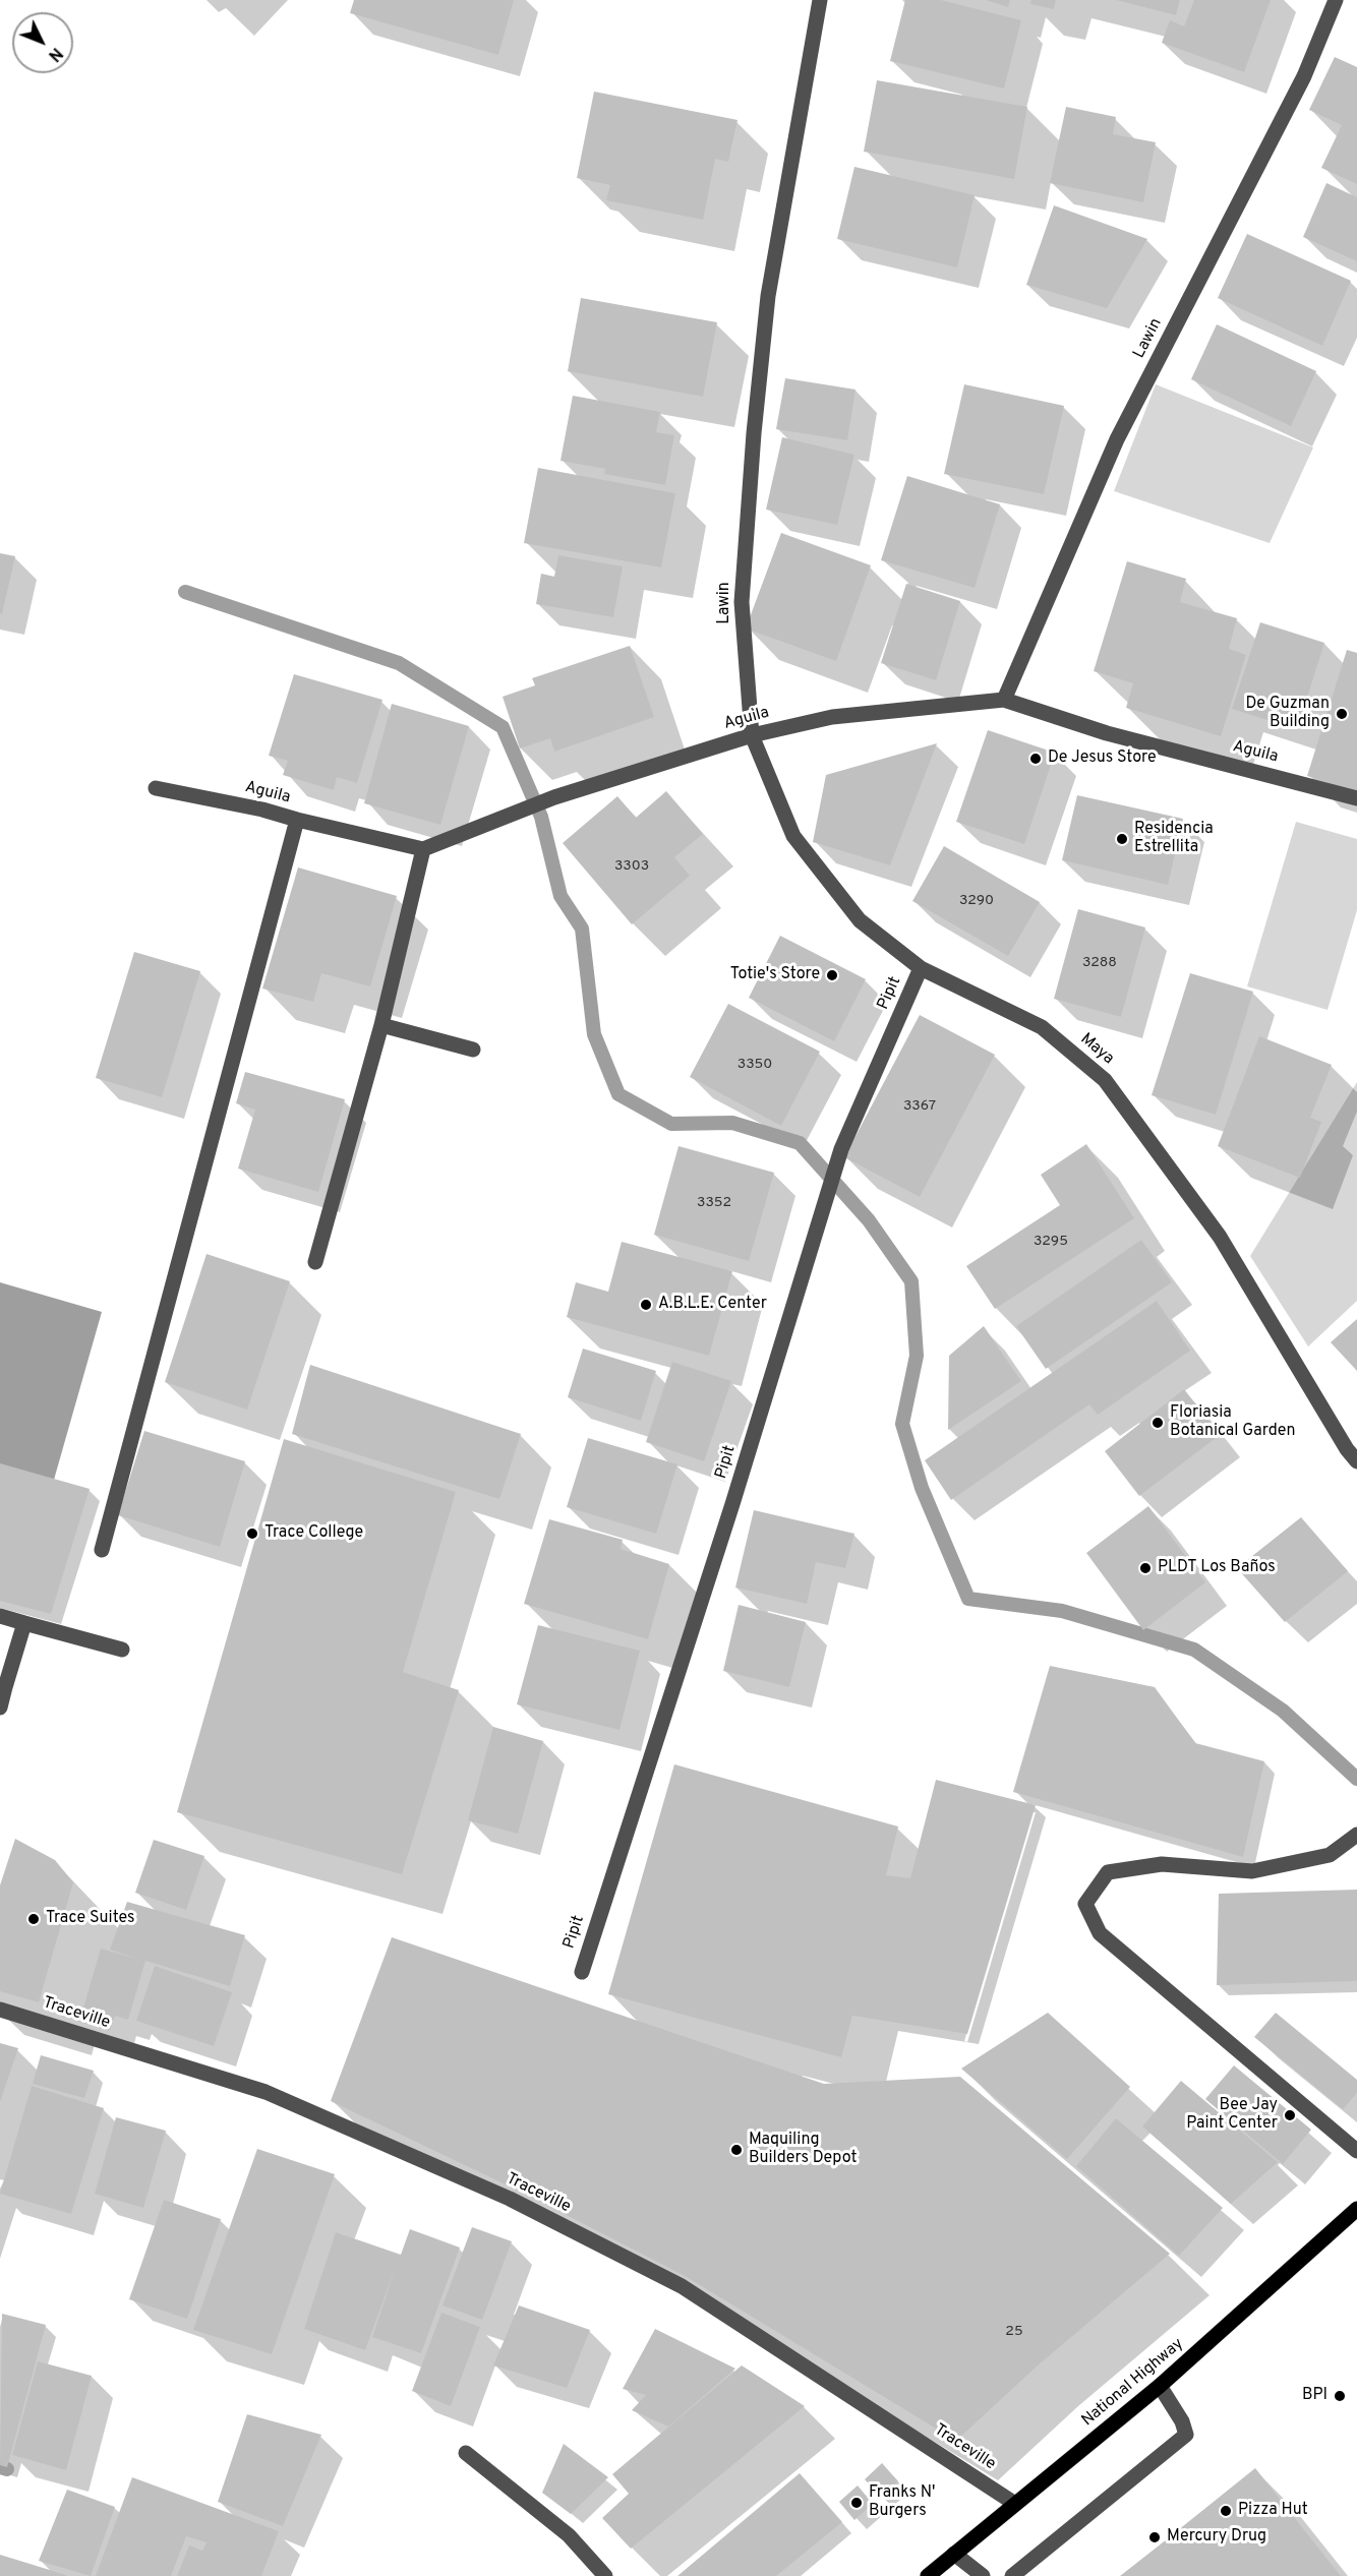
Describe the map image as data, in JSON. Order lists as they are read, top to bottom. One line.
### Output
{"streets":{"main road":["National Highway"],"street":["Lawin","Aguila","Pipit","Maya","Traceville"]},"crossings":[["Lawin","Aguila"],["Lawin","Maya"],["Aguila","Maya"],["Pipit","Maya"],["Traceville","National Highway"]],"places":["De Guzman Building","De Jesus Store","Residencia Estrellita","Totie's Store","A.B.L.E. Center","Floriasia Botanical Garden","Trace College","PLDT Los Baños","Trace Suites","Bee Jay Paint Center","Maquiling Builders Depot","BPI","Franks N' Burgers","Pizza Hut","Mercury Drug"],"house_numbers":["3303","3290","3288","3350","3367","3352","3295","25"],"north":"bottom right"}
